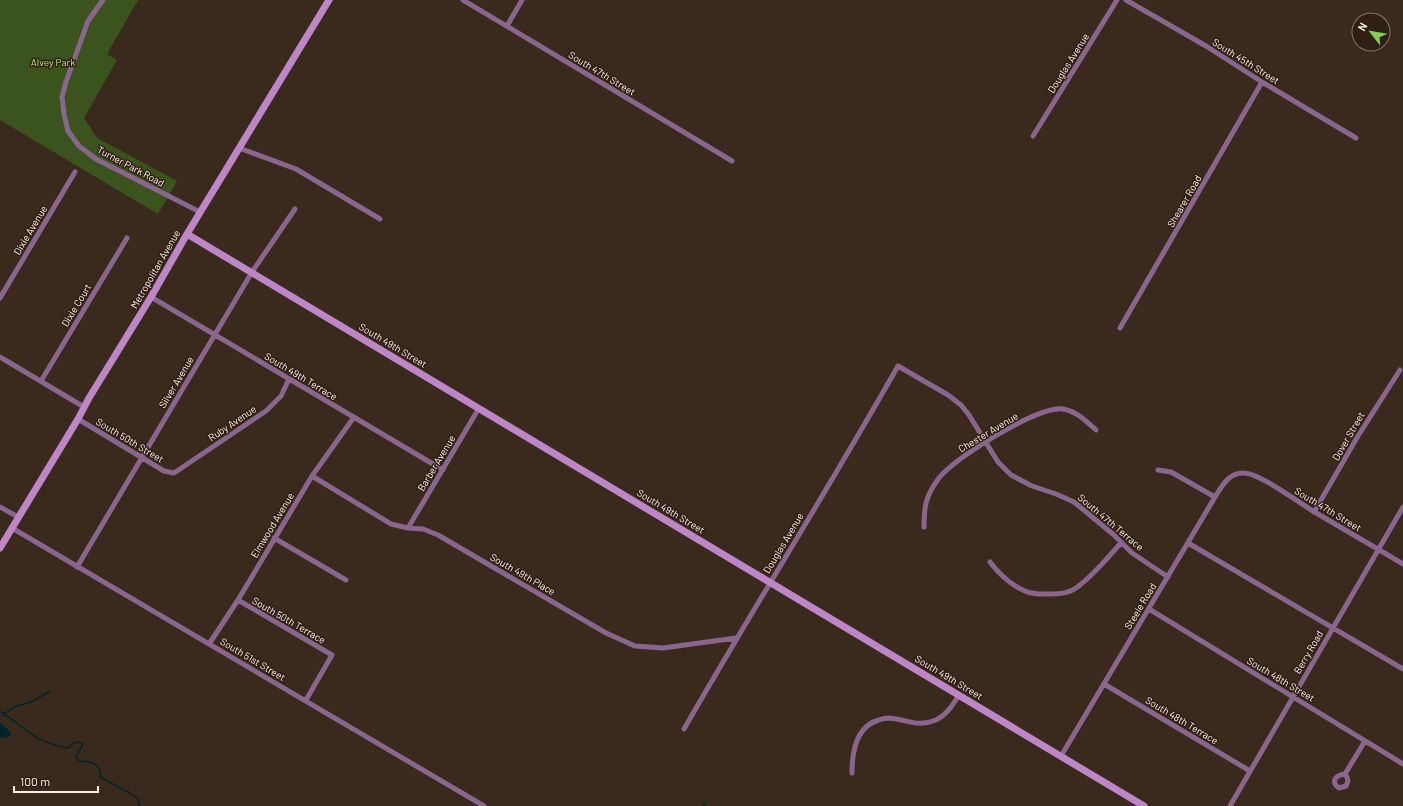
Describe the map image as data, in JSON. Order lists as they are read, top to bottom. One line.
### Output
{"streets":{"street":["South 45th Street","Douglas Avenue","South 47th Street","Turner Park Road","Shearer Road","Dixie Avenue","Metropolitan Avenue","Dixie Court","South 49th Street","South 49th Terrace","Silver Avenue","Ruby Avenue","Chester Avenue","Dover Street","South 50th Street","Barber Avenue","South 47th Terrace","Elmwood Avenue","South 49th Place","Steele Road","South 50th Terrace","Berry Road","South 51st Street","South 48th Street","South 48th Terrace"]},"crossings":[["South 45th Street","Shearer Road"],["Douglas Avenue","South 49th Street"],["Douglas Avenue","South 47th Terrace"],["Douglas Avenue","South 49th Place"],["South 47th Street","Dover Street"],["South 47th Street","Steele Road"],["South 47th Street","Berry Road"],["Turner Park Road","Metropolitan Avenue"],["Metropolitan Avenue","South 49th Street"],["Metropolitan Avenue","South 49th Terrace"],["Metropolitan Avenue","South 50th Street"],["Metropolitan Avenue","South 51st Street"],["South 49th Street","Silver Avenue"],["South 49th Street","Barber Avenue"],["South 49th Street","Steele Road"],["South 49th Terrace","Silver Avenue"],["South 49th Terrace","Ruby Avenue"],["South 49th Terrace","Barber Avenue"],["South 49th Terrace","Elmwood Avenue"],["Silver Avenue","South 50th Street"],["Silver Avenue","South 51st Street"],["Ruby Avenue","South 50th Street"],["Chester Avenue","South 47th Terrace"],["Barber Avenue","South 49th Place"],["South 47th Terrace","Steele Road"],["Elmwood Avenue","South 49th Place"],["Elmwood Avenue","South 50th Terrace"],["Elmwood Avenue","South 51st Street"],["Steele Road","South 48th Street"],["Steele Road","South 48th Terrace"],["South 50th Terrace","South 51st Street"],["Berry Road","South 48th Street"],["Berry Road","South 48th Terrace"]],"parks":["Alvey Park"],"scale_bar":"100 m","north":"top left"}
